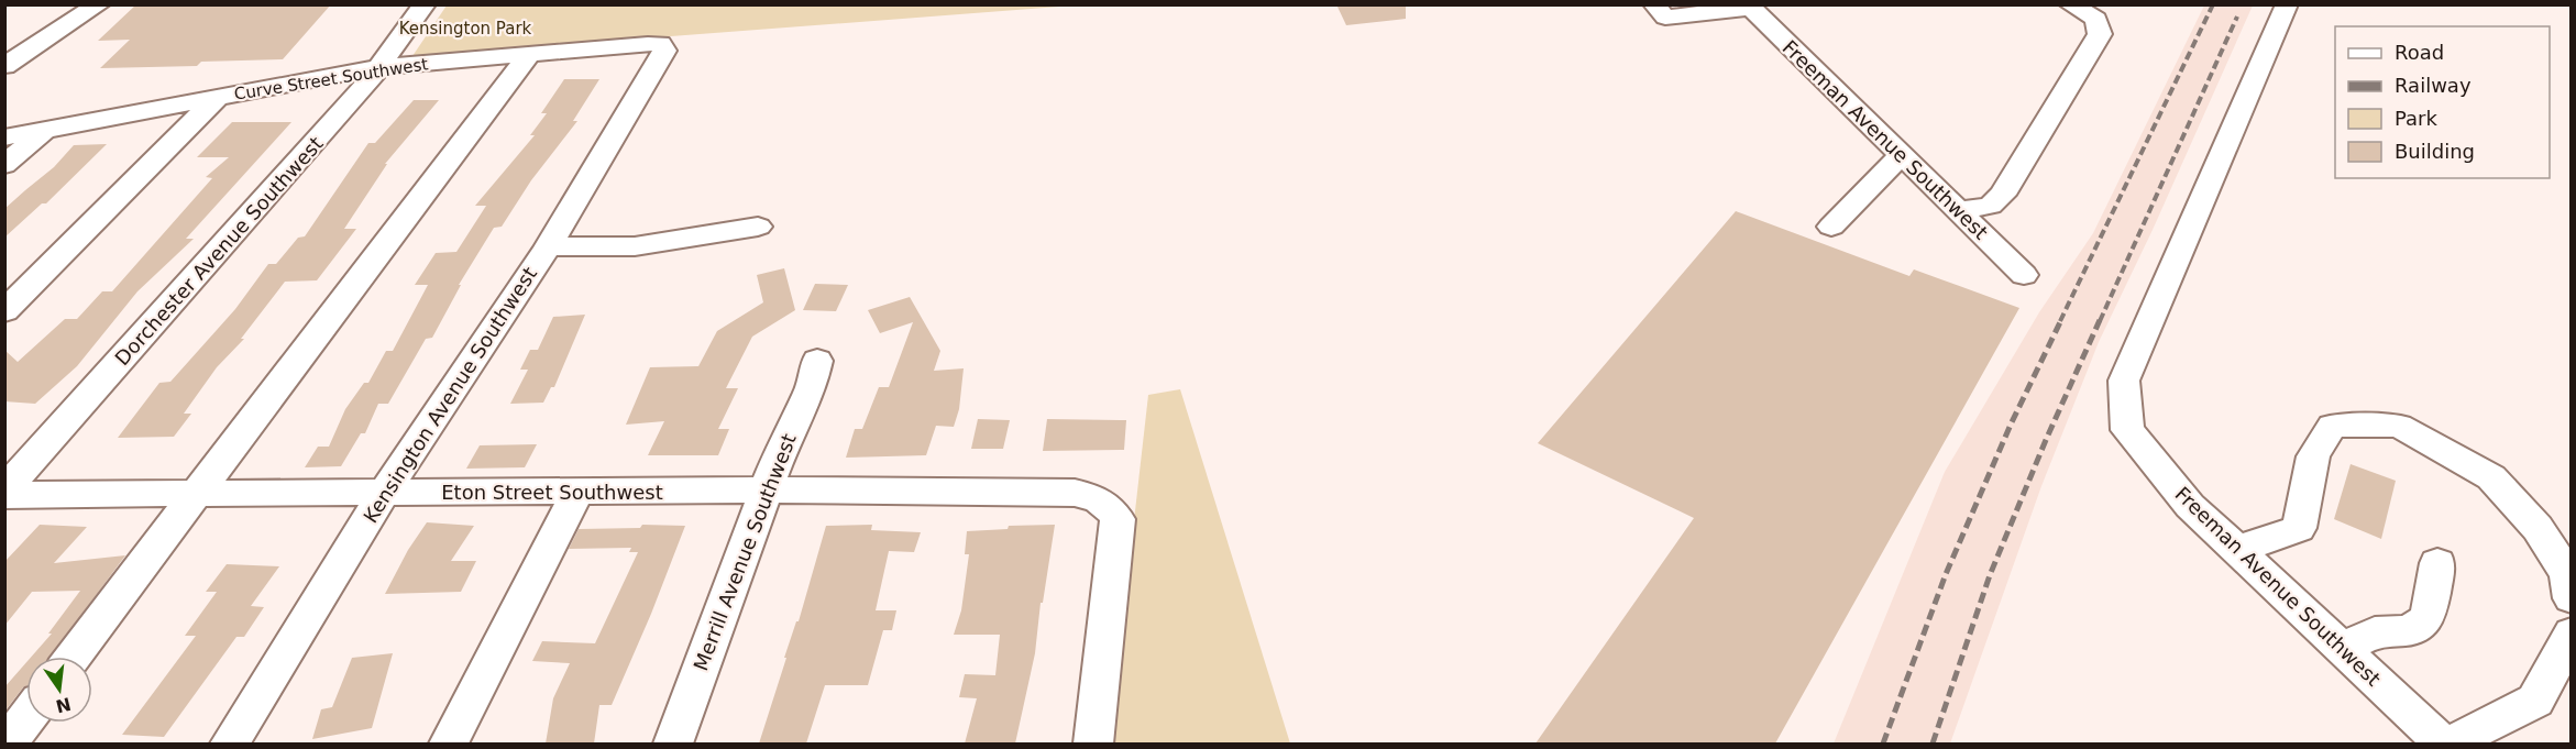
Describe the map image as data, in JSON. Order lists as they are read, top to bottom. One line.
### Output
{"streets":{"street":["Curve Street Southwest","Freeman Avenue Southwest","Dorchester Avenue Southwest","Kensington Avenue Southwest","Eton Street Southwest","Merrill Avenue Southwest"]},"crossings":[["Curve Street Southwest","Dorchester Avenue Southwest"],["Curve Street Southwest","Kensington Avenue Southwest"],["Dorchester Avenue Southwest","Eton Street Southwest"],["Kensington Avenue Southwest","Eton Street Southwest"],["Eton Street Southwest","Merrill Avenue Southwest"]],"parks":["Kensington Park"],"legend":["Road","Railway","Park","Building"],"north":"bottom"}
